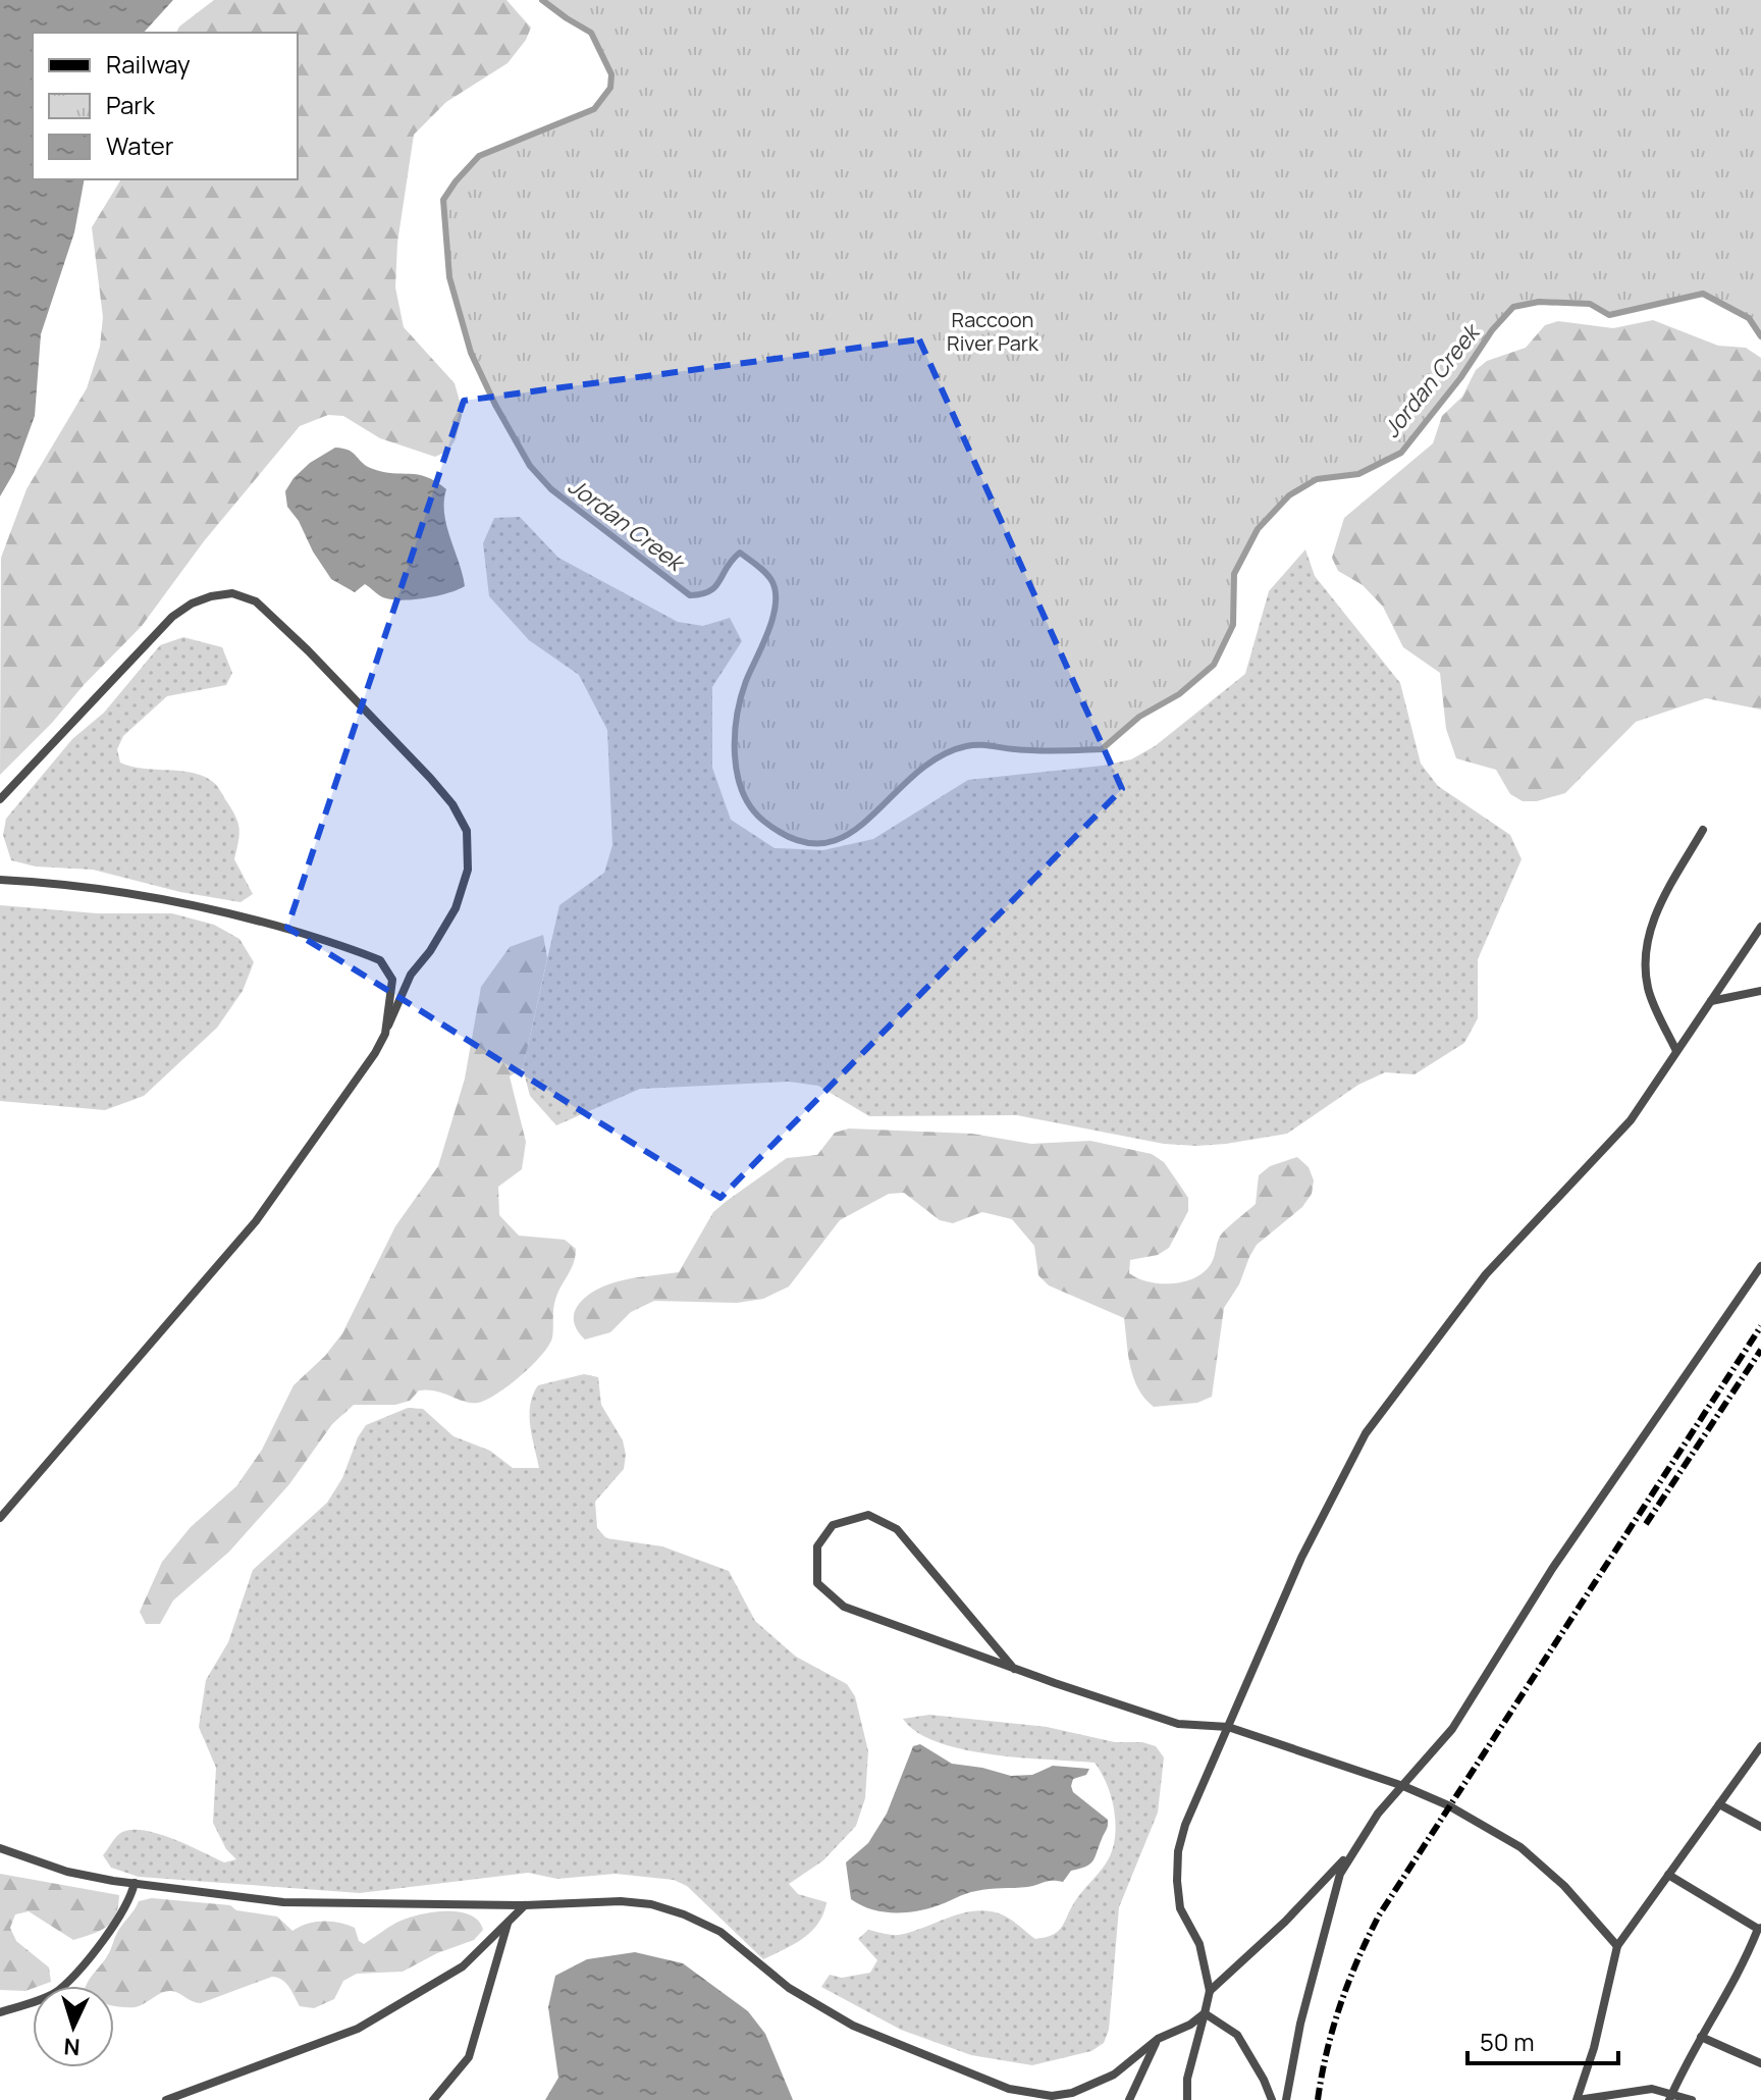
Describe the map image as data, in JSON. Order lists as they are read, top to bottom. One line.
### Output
{"water":["Jordan Creek"],"parks":["Raccoon River Park"],"legend":["Railway","Park","Water"],"scale_bar":"50 m","north":"bottom"}
